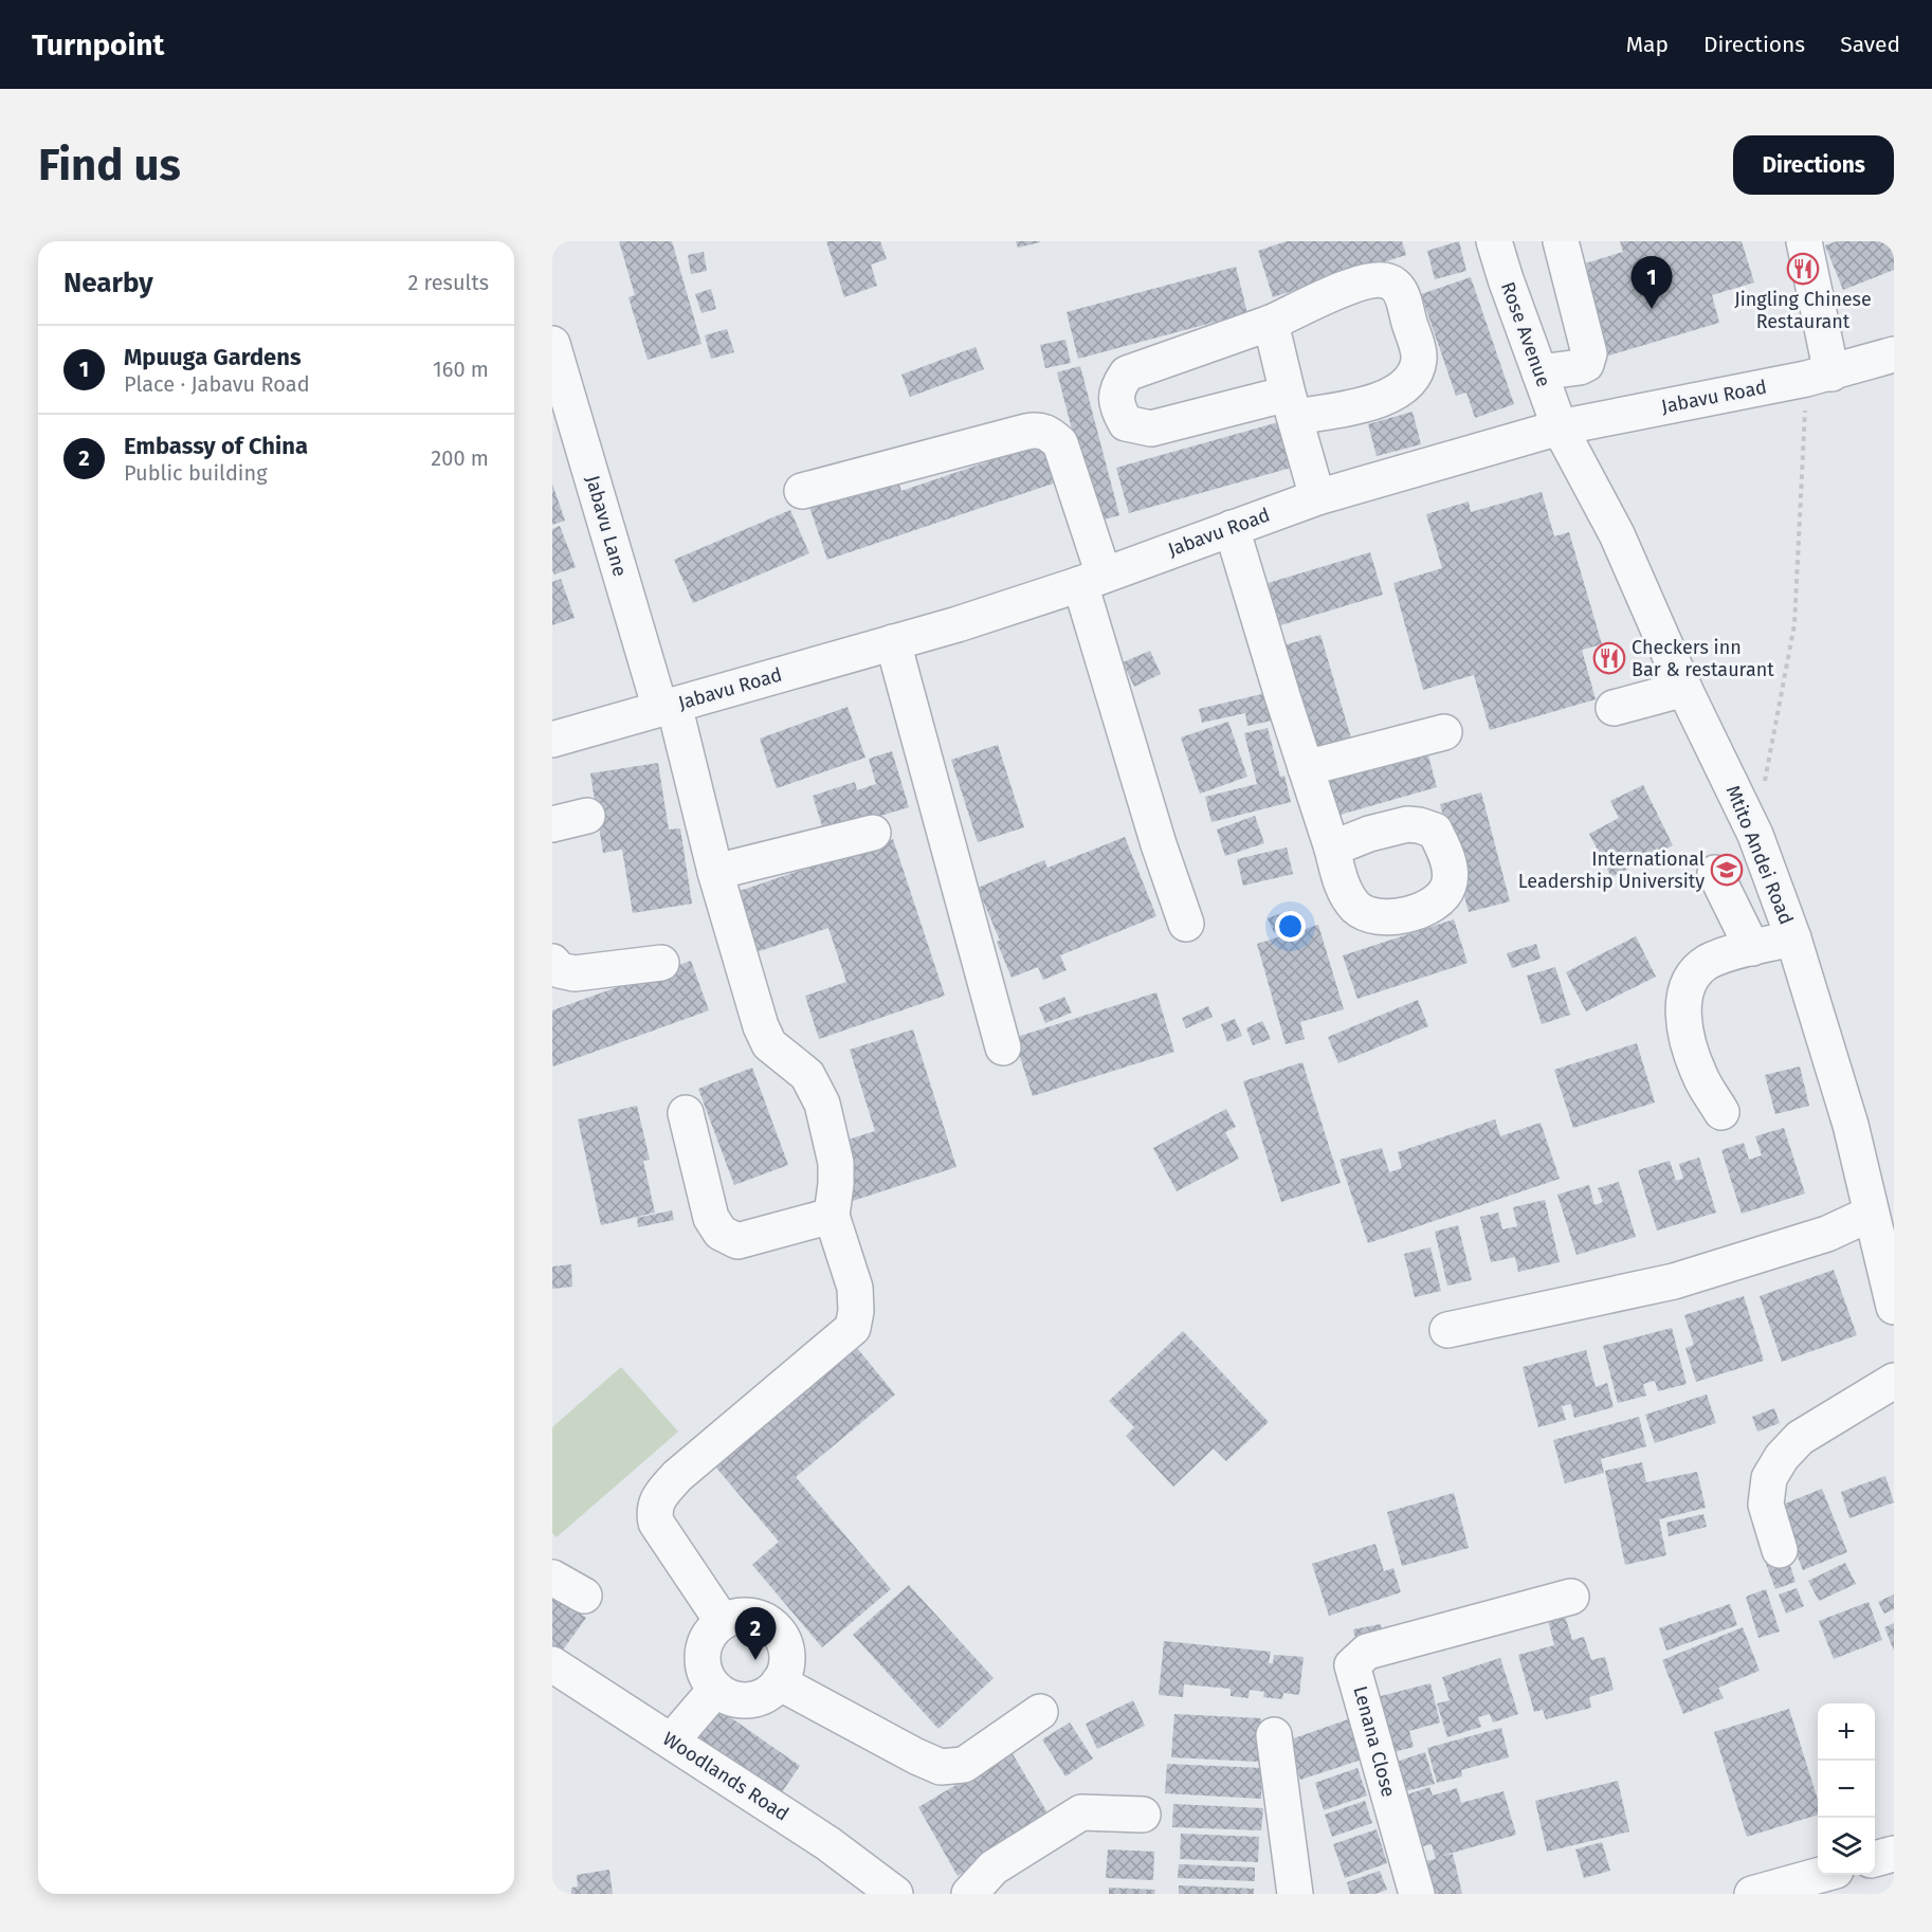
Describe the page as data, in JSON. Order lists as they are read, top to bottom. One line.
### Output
{"streets":{"street":["Rose Avenue","Jabavu Road","Jabavu Lane","Mtito Andei Road","Lenana Close","Woodlands Road"]},"crossings":[["Rose Avenue","Jabavu Road"],["Rose Avenue","Mtito Andei Road"],["Jabavu Road","Jabavu Lane"],["Jabavu Road","Mtito Andei Road"]],"places":{"restaurant":["Jingling Chinese Restaurant","Checkers inn Bar & restaurant"],"school or university":["International Leadership University"]},"page":{"header":"Turnpoint","nav":["Map","Directions","Saved"],"buttons":"Directions","title":"Find us","heading":["Nearby","2 results"],"pins":["1","2"],"list":[{"mark":"1","name":"Mpuuga Gardens","note":"Place · Jabavu Road","value":"160 m"},{"mark":"2","name":"Embassy of China","note":"Public building","value":"200 m"}],"map_buttons":["+","−"]}}
